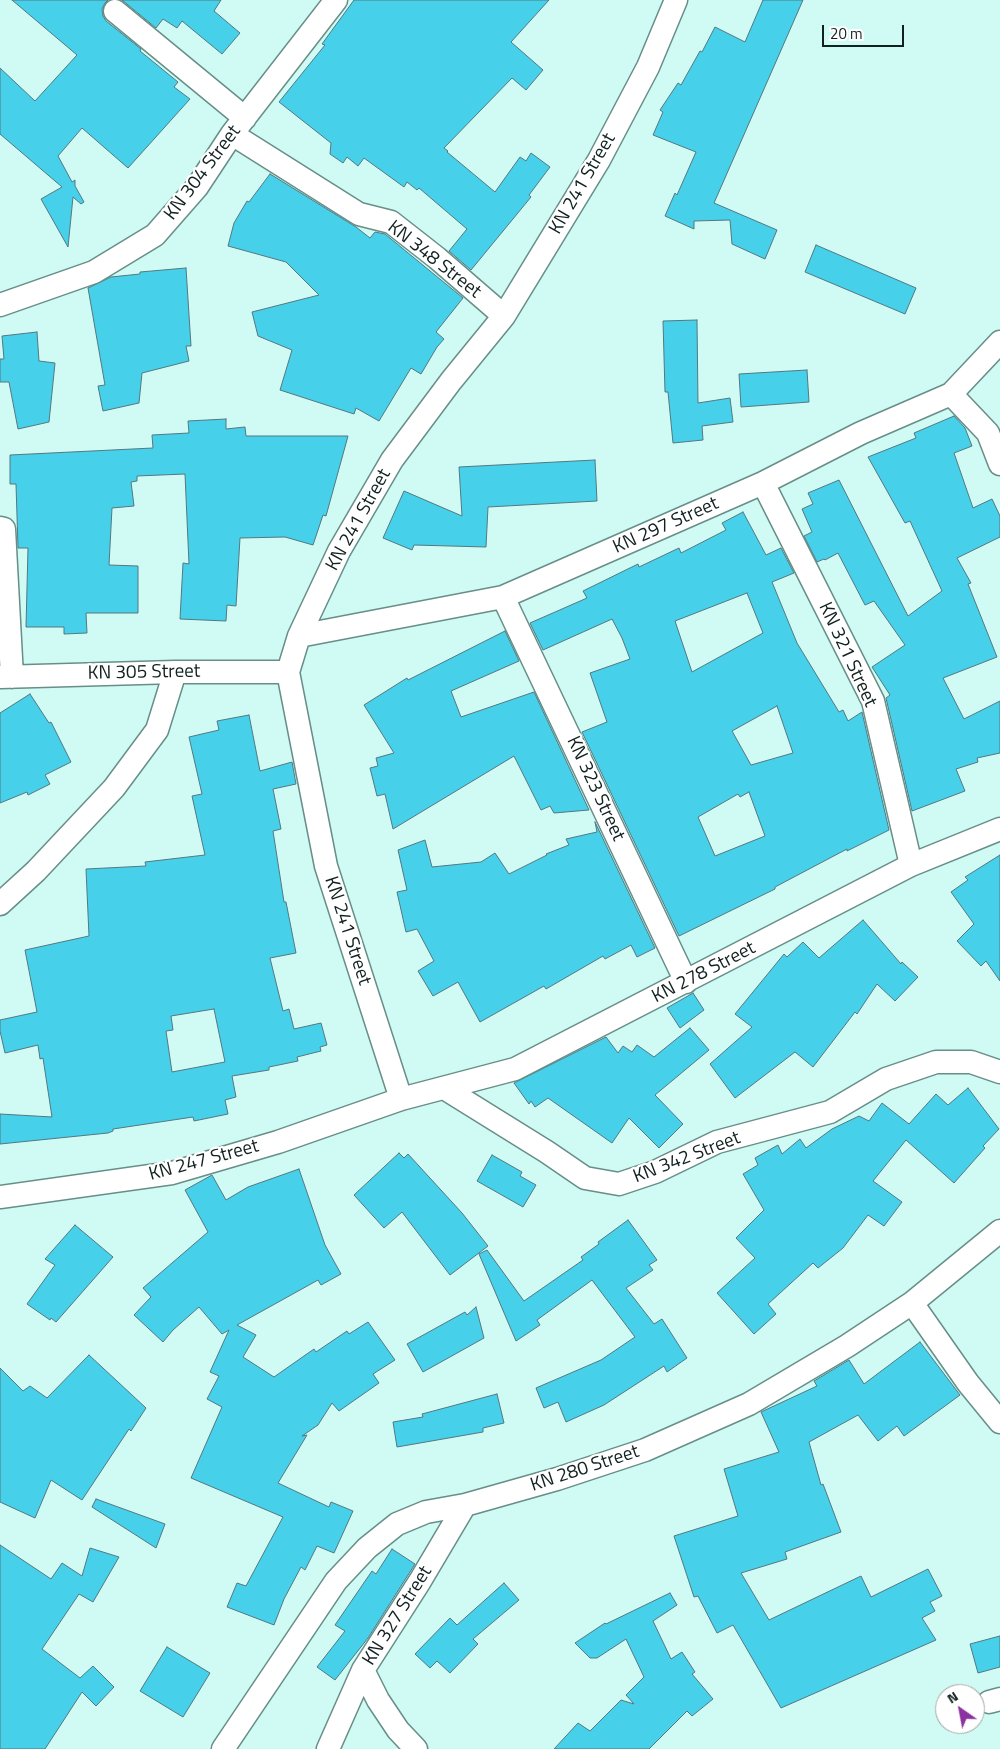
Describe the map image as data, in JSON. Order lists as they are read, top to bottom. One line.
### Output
{"streets":{"street":["KN 304 Street","KN 241 Street","KN 348 Street","KN 297 Street","KN 321 Street","KN 305 Street","KN 323 Street","KN 278 Street","KN 342 Street","KN 247 Street","KN 280 Street","KN 327 Street"]},"crossings":[["KN 304 Street","KN 348 Street"],["KN 241 Street","KN 348 Street"],["KN 241 Street","KN 297 Street"],["KN 241 Street","KN 305 Street"],["KN 241 Street","KN 278 Street"],["KN 241 Street","KN 247 Street"],["KN 297 Street","KN 321 Street"],["KN 297 Street","KN 323 Street"],["KN 321 Street","KN 278 Street"],["KN 323 Street","KN 278 Street"],["KN 278 Street","KN 342 Street"],["KN 278 Street","KN 247 Street"],["KN 280 Street","KN 327 Street"]],"scale_bar":"20 m","north":"top left"}
